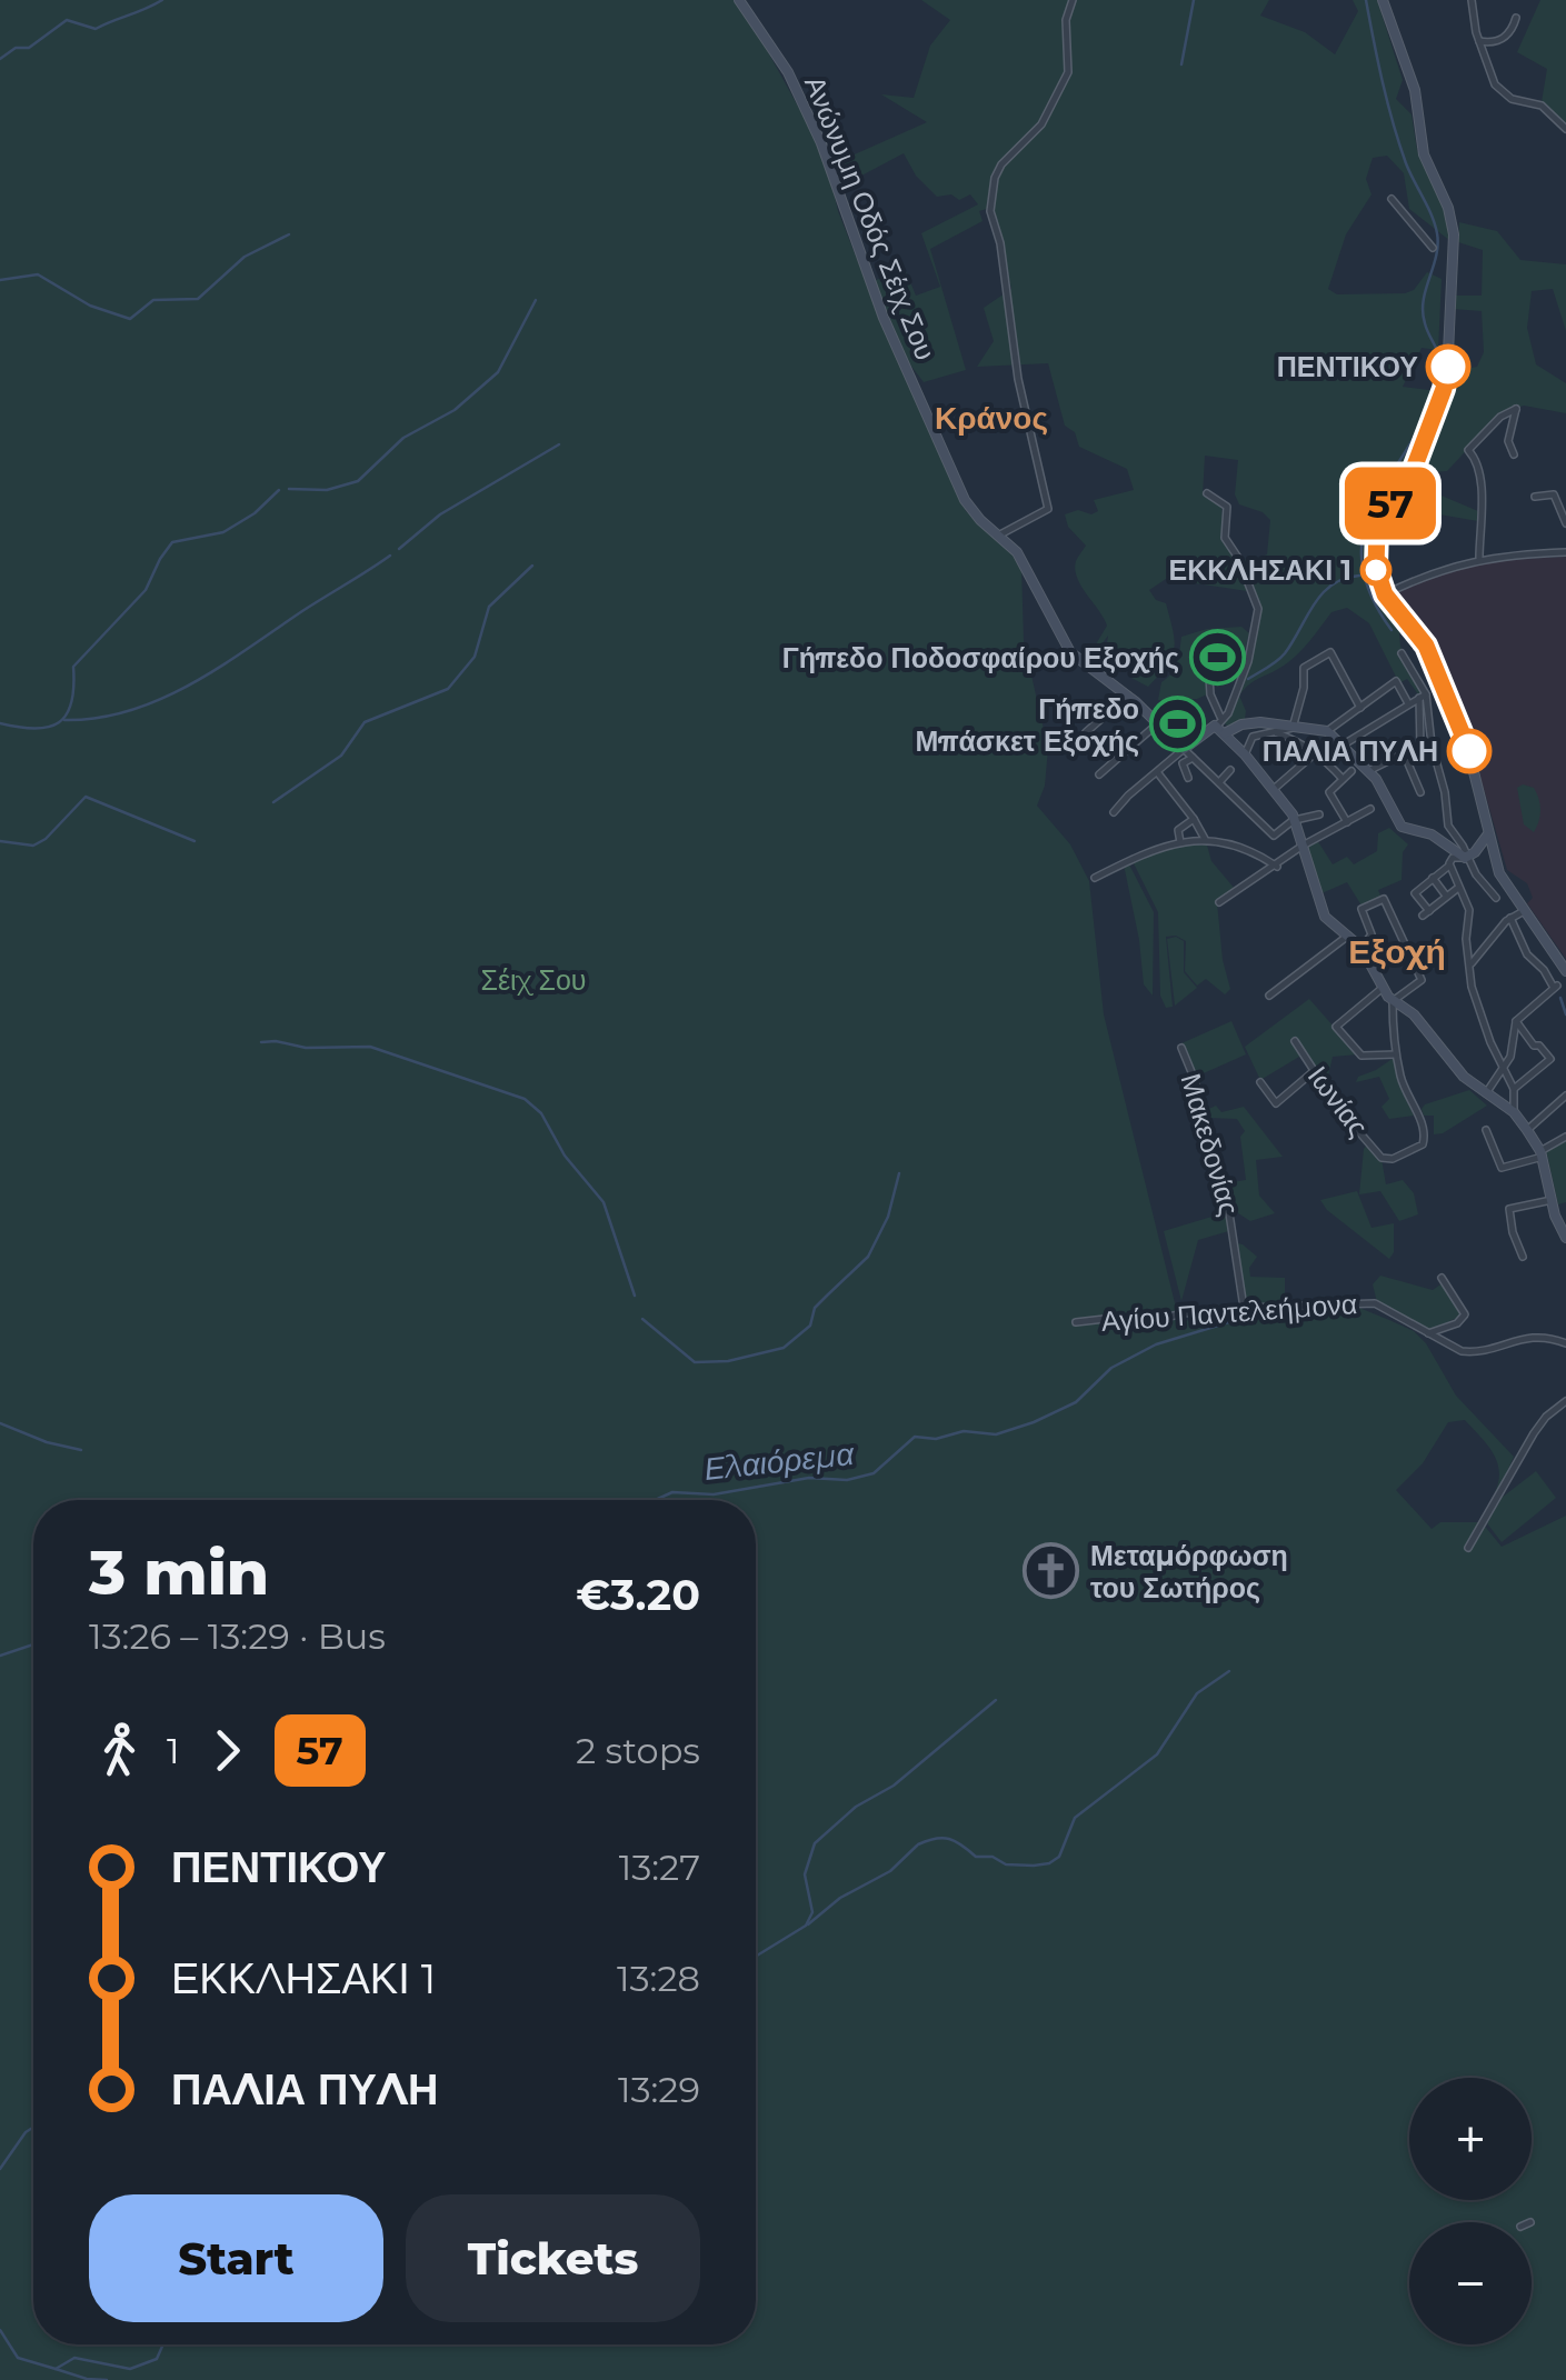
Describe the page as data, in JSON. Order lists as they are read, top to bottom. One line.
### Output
{"streets":{"street":["Ανώνυμη Οδός Σέιχ Σου","Ιωνίας","Μακεδονίας","Αγίου Παντελεήμονα"]},"crossings":[["Μακεδονίας","Αγίου Παντελεήμονα"]],"districts":["Κράνος","Εξοχή"],"water":["Ελαιόρεμα"],"parks":["Σέιχ Σου"],"places":{"other":["ΠΕΝΤΙΚΟΥ","ΕΚΚΛΗΣΑΚΙ 1","ΠΑΛΙΑ ΠΥΛΗ"],"sports":["Γήπεδο Ποδοσφαίρου Εξοχής","Γήπεδο Μπάσκετ Εξοχής"],"church":["Μεταμόρφωση του Σωτήρος"]},"lines":["bus line 57"],"page":{"on_map":"57","heading":["3 min","13:26 – 13:29 · Bus","€3.20"],"legs":["1","57","2 stops"],"list":[{"name":"ΠΕΝΤΙΚΟΥ","value":"13:27"},{"name":"ΕΚΚΛΗΣΑΚΙ 1","value":"13:28"},{"name":"ΠΑΛΙΑ ΠΥΛΗ","value":"13:29"}],"map_buttons":["+","−"],"buttons":["Start","Tickets"]}}
